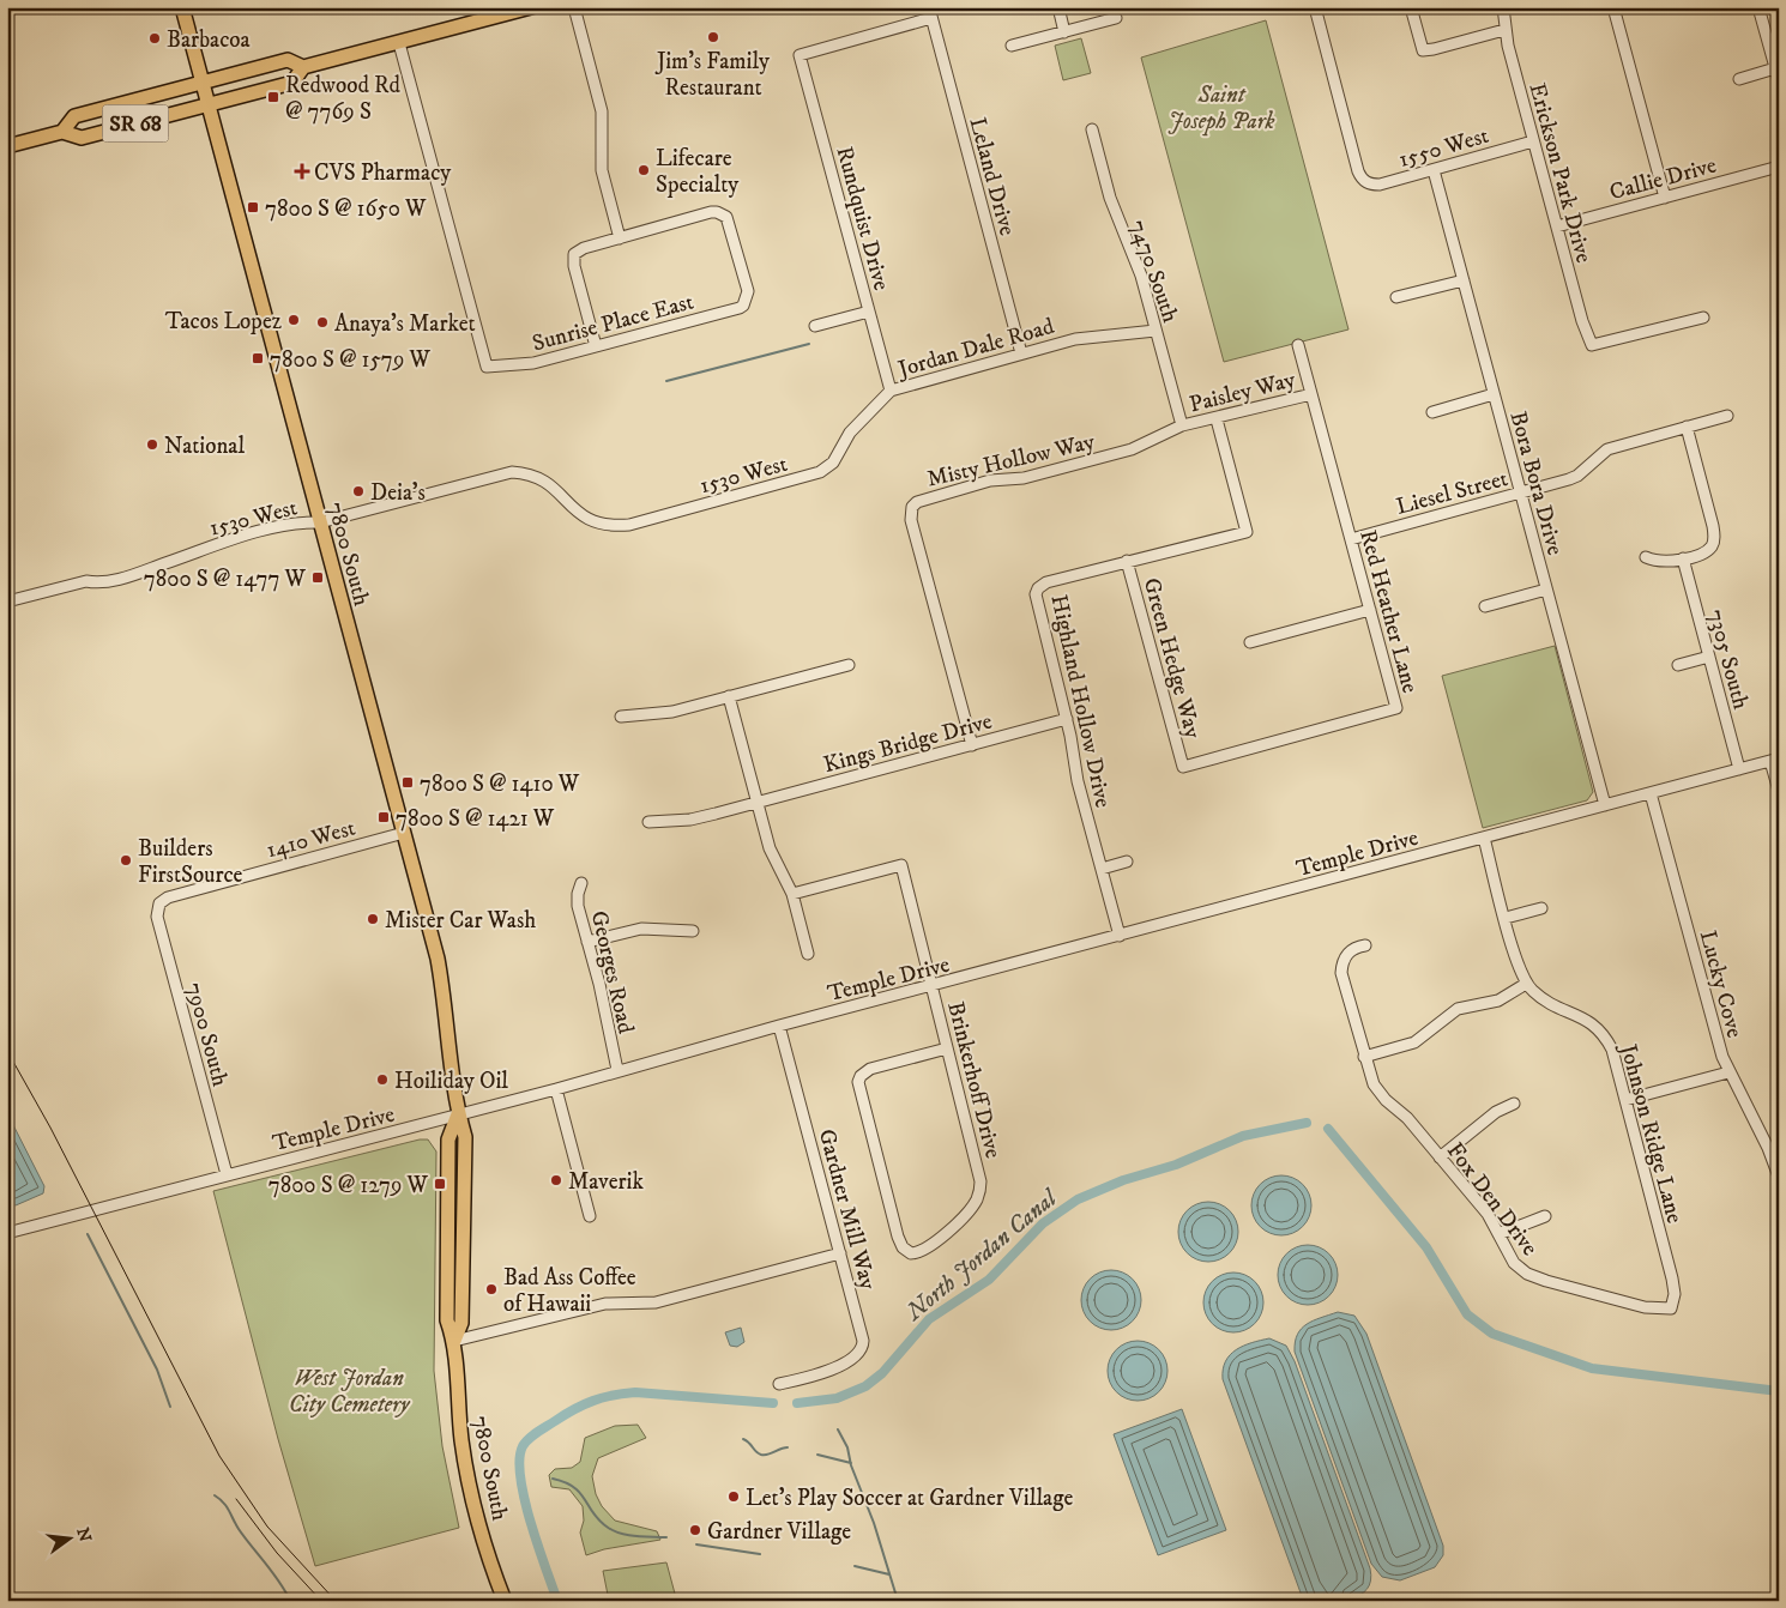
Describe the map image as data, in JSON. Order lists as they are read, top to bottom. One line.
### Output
{"streets":{"main road":["SR 68","7800 South"],"street":["1550 West","Erickson Park Drive","Leland Drive","Callie Drive","Rundquist Drive","7470 South","Sunrise Place East","Jordan Dale Road","Paisley Way","Misty Hollow Way","1530 West","Bora Bora Drive","Liesel Street","Red Heather Lane","Green Hedge Way","7305 South","Highland Hollow Drive","Kings Bridge Drive","1410 West","Temple Drive","Georges Road","Lucky Cove","7900 South","Brinkerhoff Drive","Johnson Ridge Lane","Fox Den Drive","Gardner Mill Way"]},"crossings":[["SR 68","Sunrise Place East"],["SR 68","7800 South"],["1550 West","Erickson Park Drive"],["1550 West","Bora Bora Drive"],["Erickson Park Drive","Callie Drive"],["Leland Drive","Rundquist Drive"],["Leland Drive","Jordan Dale Road"],["Rundquist Drive","Jordan Dale Road"],["7470 South","Jordan Dale Road"],["7470 South","Paisley Way"],["7470 South","Misty Hollow Way"],["Jordan Dale Road","1530 West"],["Paisley Way","Misty Hollow Way"],["Paisley Way","Red Heather Lane"],["Paisley Way","Highland Hollow Drive"],["Misty Hollow Way","Kings Bridge Drive"],["1530 West","7800 South"],["Bora Bora Drive","Liesel Street"],["Bora Bora Drive","Temple Drive"],["Liesel Street","Red Heather Lane"],["7800 South","1410 West"],["7800 South","Temple Drive"],["Red Heather Lane","Green Hedge Way"],["Green Hedge Way","Highland Hollow Drive"],["7305 South","Temple Drive"],["Highland Hollow Drive","Kings Bridge Drive"],["Highland Hollow Drive","Temple Drive"],["1410 West","7900 South"],["Temple Drive","Georges Road"],["Temple Drive","Lucky Cove"],["Temple Drive","7900 South"],["Temple Drive","Brinkerhoff Drive"],["Temple Drive","Gardner Mill Way"],["Johnson Ridge Lane","Fox Den Drive"]],"water":["North Jordan Canal"],"parks":["Saint Joseph Park","West Jordan City Cemetery"],"places":{"other":["Jim's Family Restaurant","Barbacoa","Lifecare Specialty","Tacos Lopez","Anaya's Market","National","Deia's","Builders FirstSource","Mister Car Wash","Hoiliday Oil","Maverik","Bad Ass Coffee of Hawaii","Let's Play Soccer at Gardner Village","Gardner Village"],"transit":["Redwood Rd @ 7769 S","7800 S @ 1650 W","7800 S @ 1579 W","7800 S @ 1477 W","7800 S @ 1410 W","7800 S @ 1421 W","7800 S @ 1279 W"],"health":["CVS Pharmacy"]},"north":"right"}
